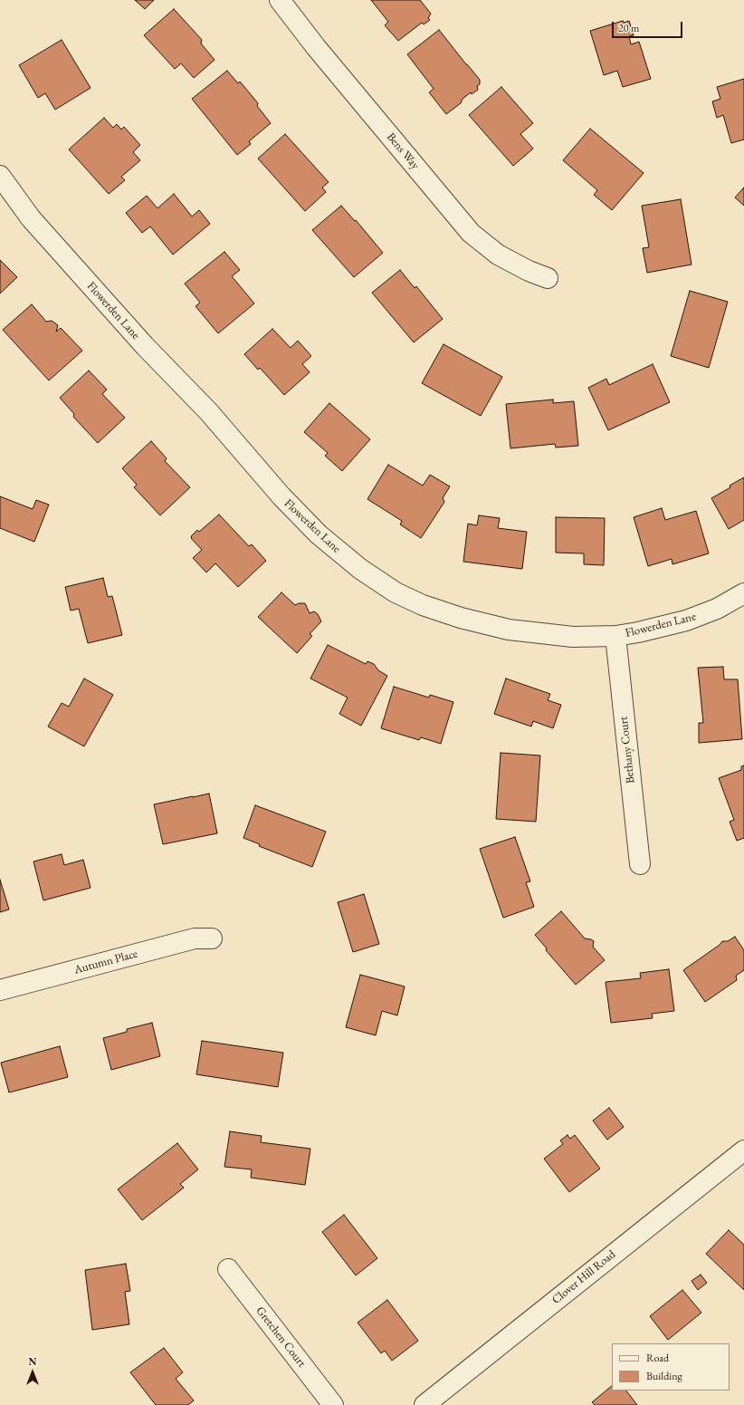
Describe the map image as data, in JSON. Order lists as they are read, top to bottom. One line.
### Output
{"streets":{"street":["Bens Way","Flowerden Lane","Bethany Court","Autumn Place","Clover Hill Road","Gretchen Court"]},"crossings":[["Flowerden Lane","Bethany Court"]],"legend":["Road","Building"],"scale_bar":"20 m","north":"top"}
